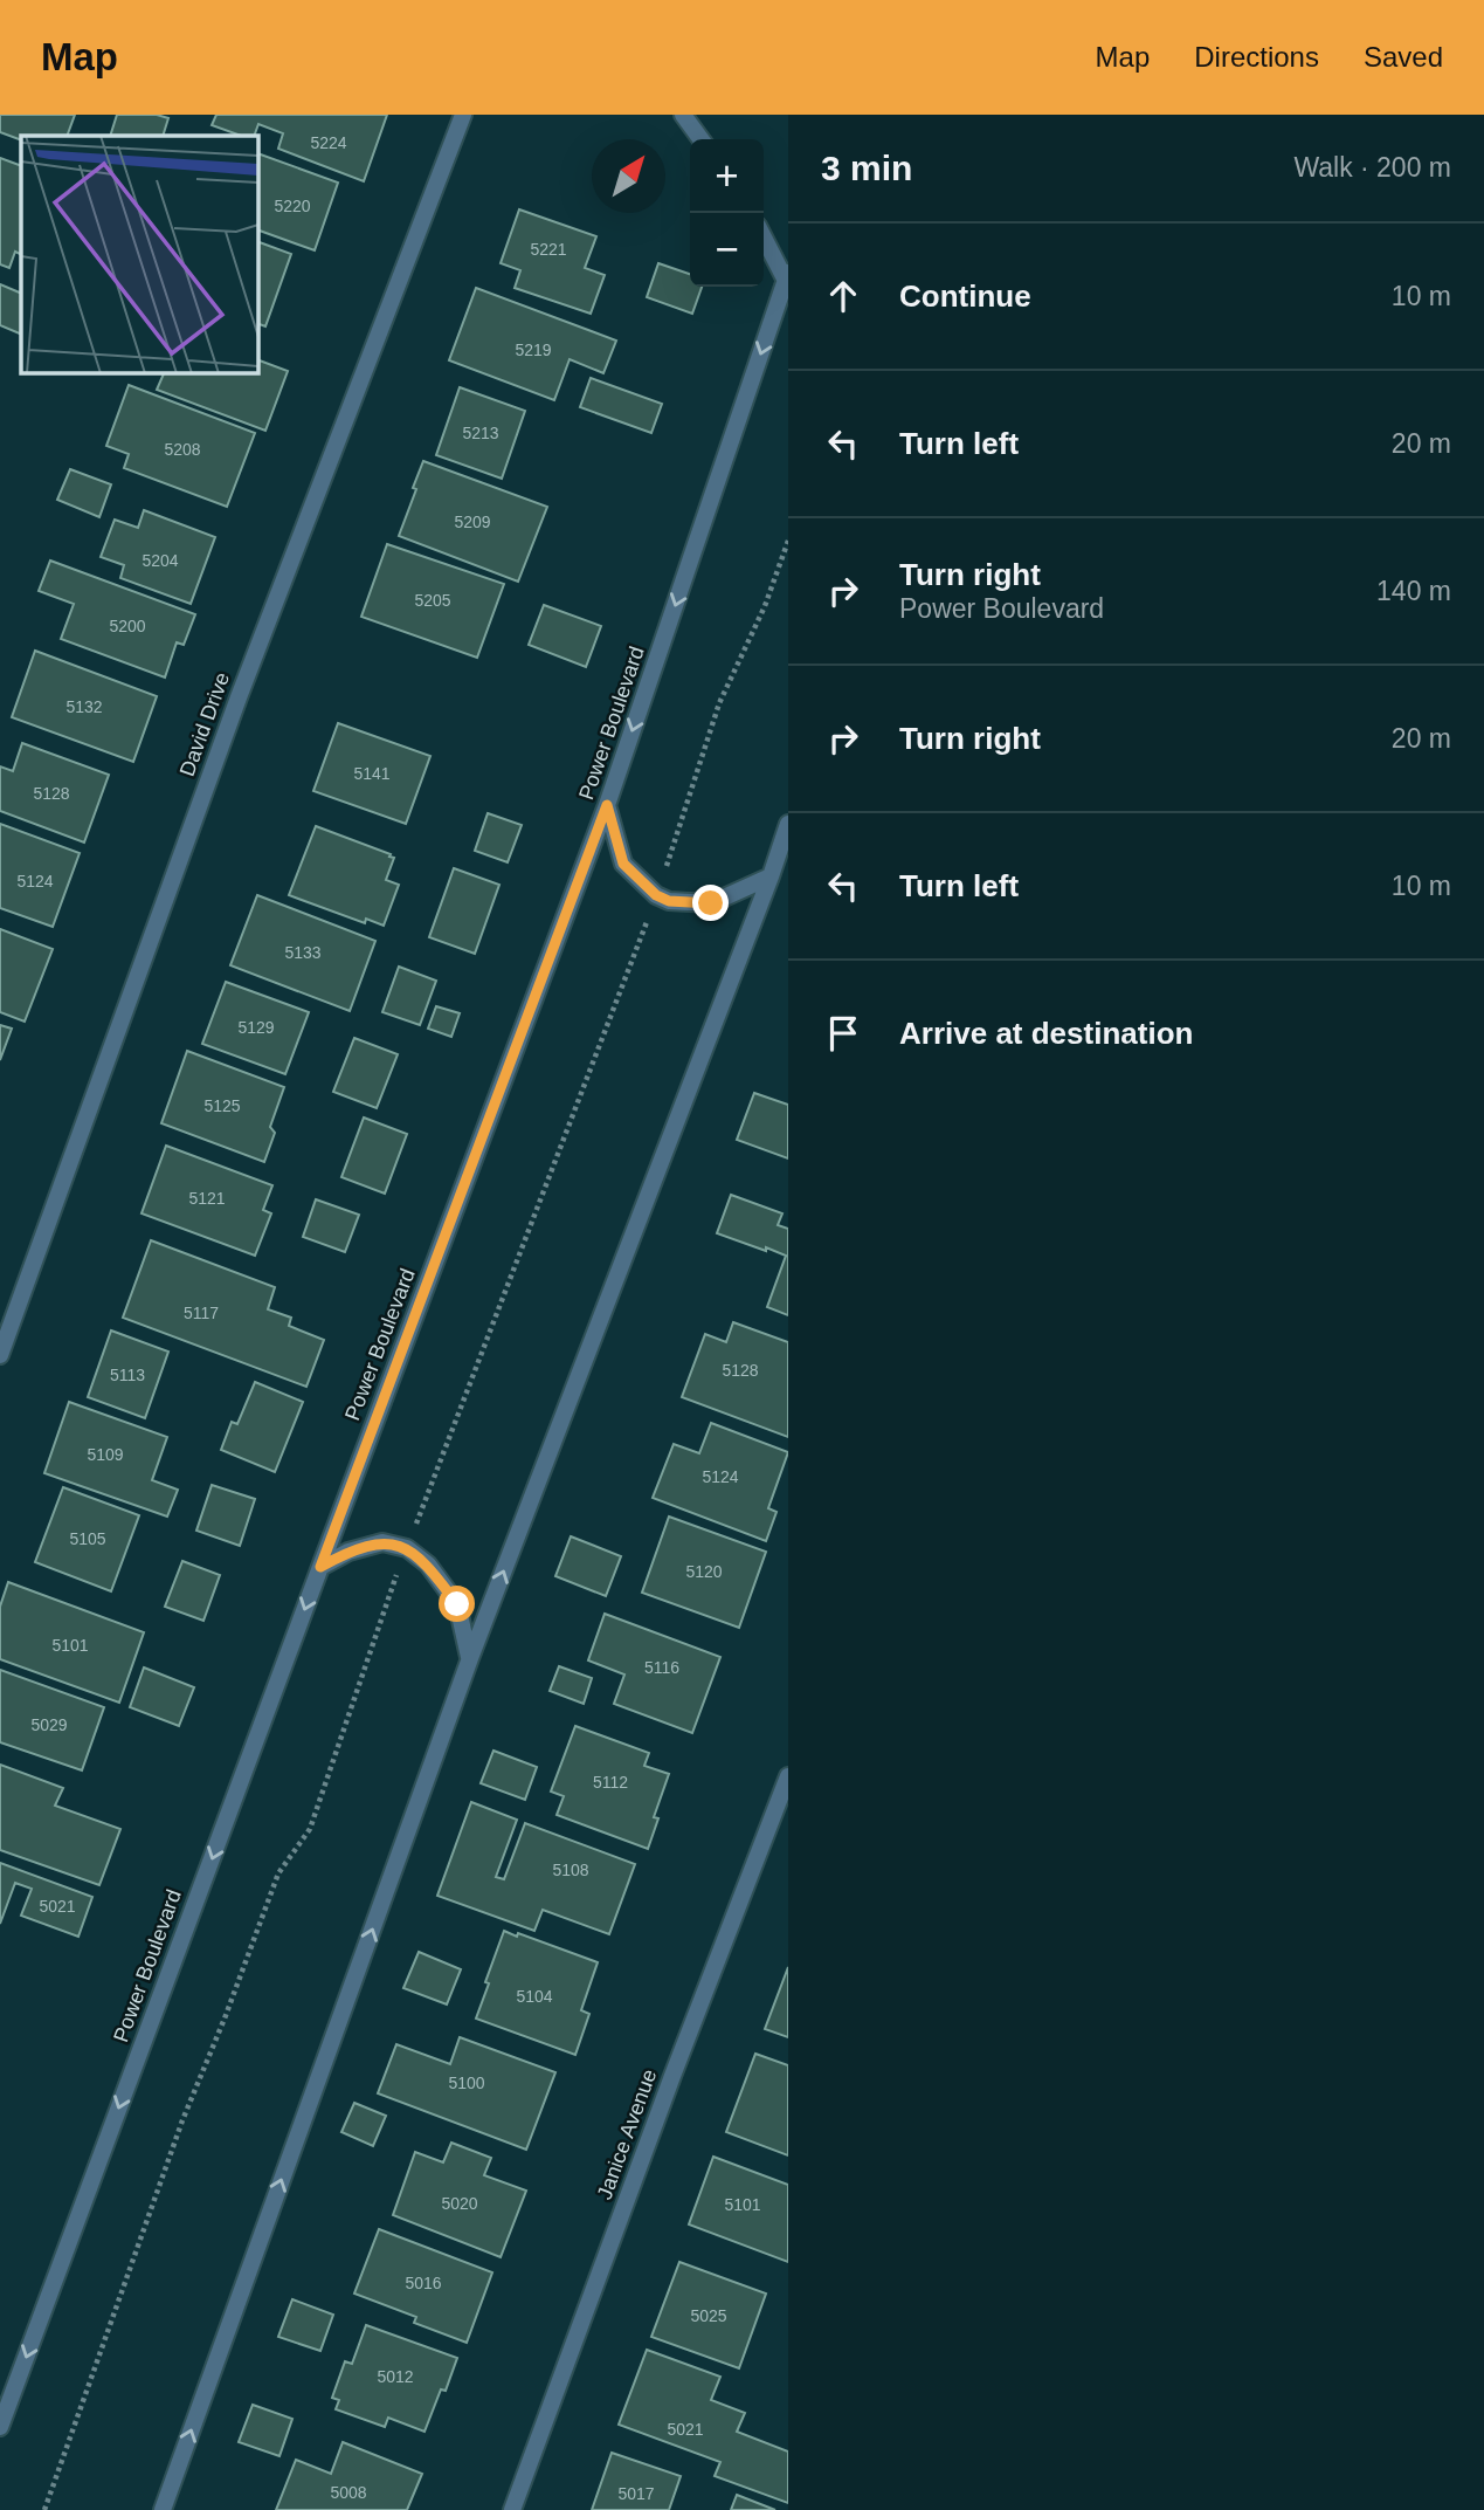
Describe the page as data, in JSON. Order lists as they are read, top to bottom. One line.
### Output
{"streets":{"street":["Power Boulevard","David Drive","Janice Avenue"]},"one_way":["Power Boulevard"],"house_numbers":["5224","5220","5221","5219","5213","5208","5209","5204","5205","5200","5132","5141","5128","5124","5133","5129","5125","5121","5117","5128","5113","5109","5124","5105","5120","5101","5116","5029","5112","5108","5021","5104","5100","5020","5101","5016","5025","5012","5021","5008","5017"],"north":"top right","page":{"header":"Map","nav":["Map","Directions","Saved"],"heading":["3 min","Walk · 200 m"],"map_buttons":["+","−"],"list":[["Continue","10 m"],["Turn left","20 m"],["Turn right","Power Boulevard","140 m"],["Turn right","20 m"],["Turn left","10 m"],"Arrive at destination"]}}
